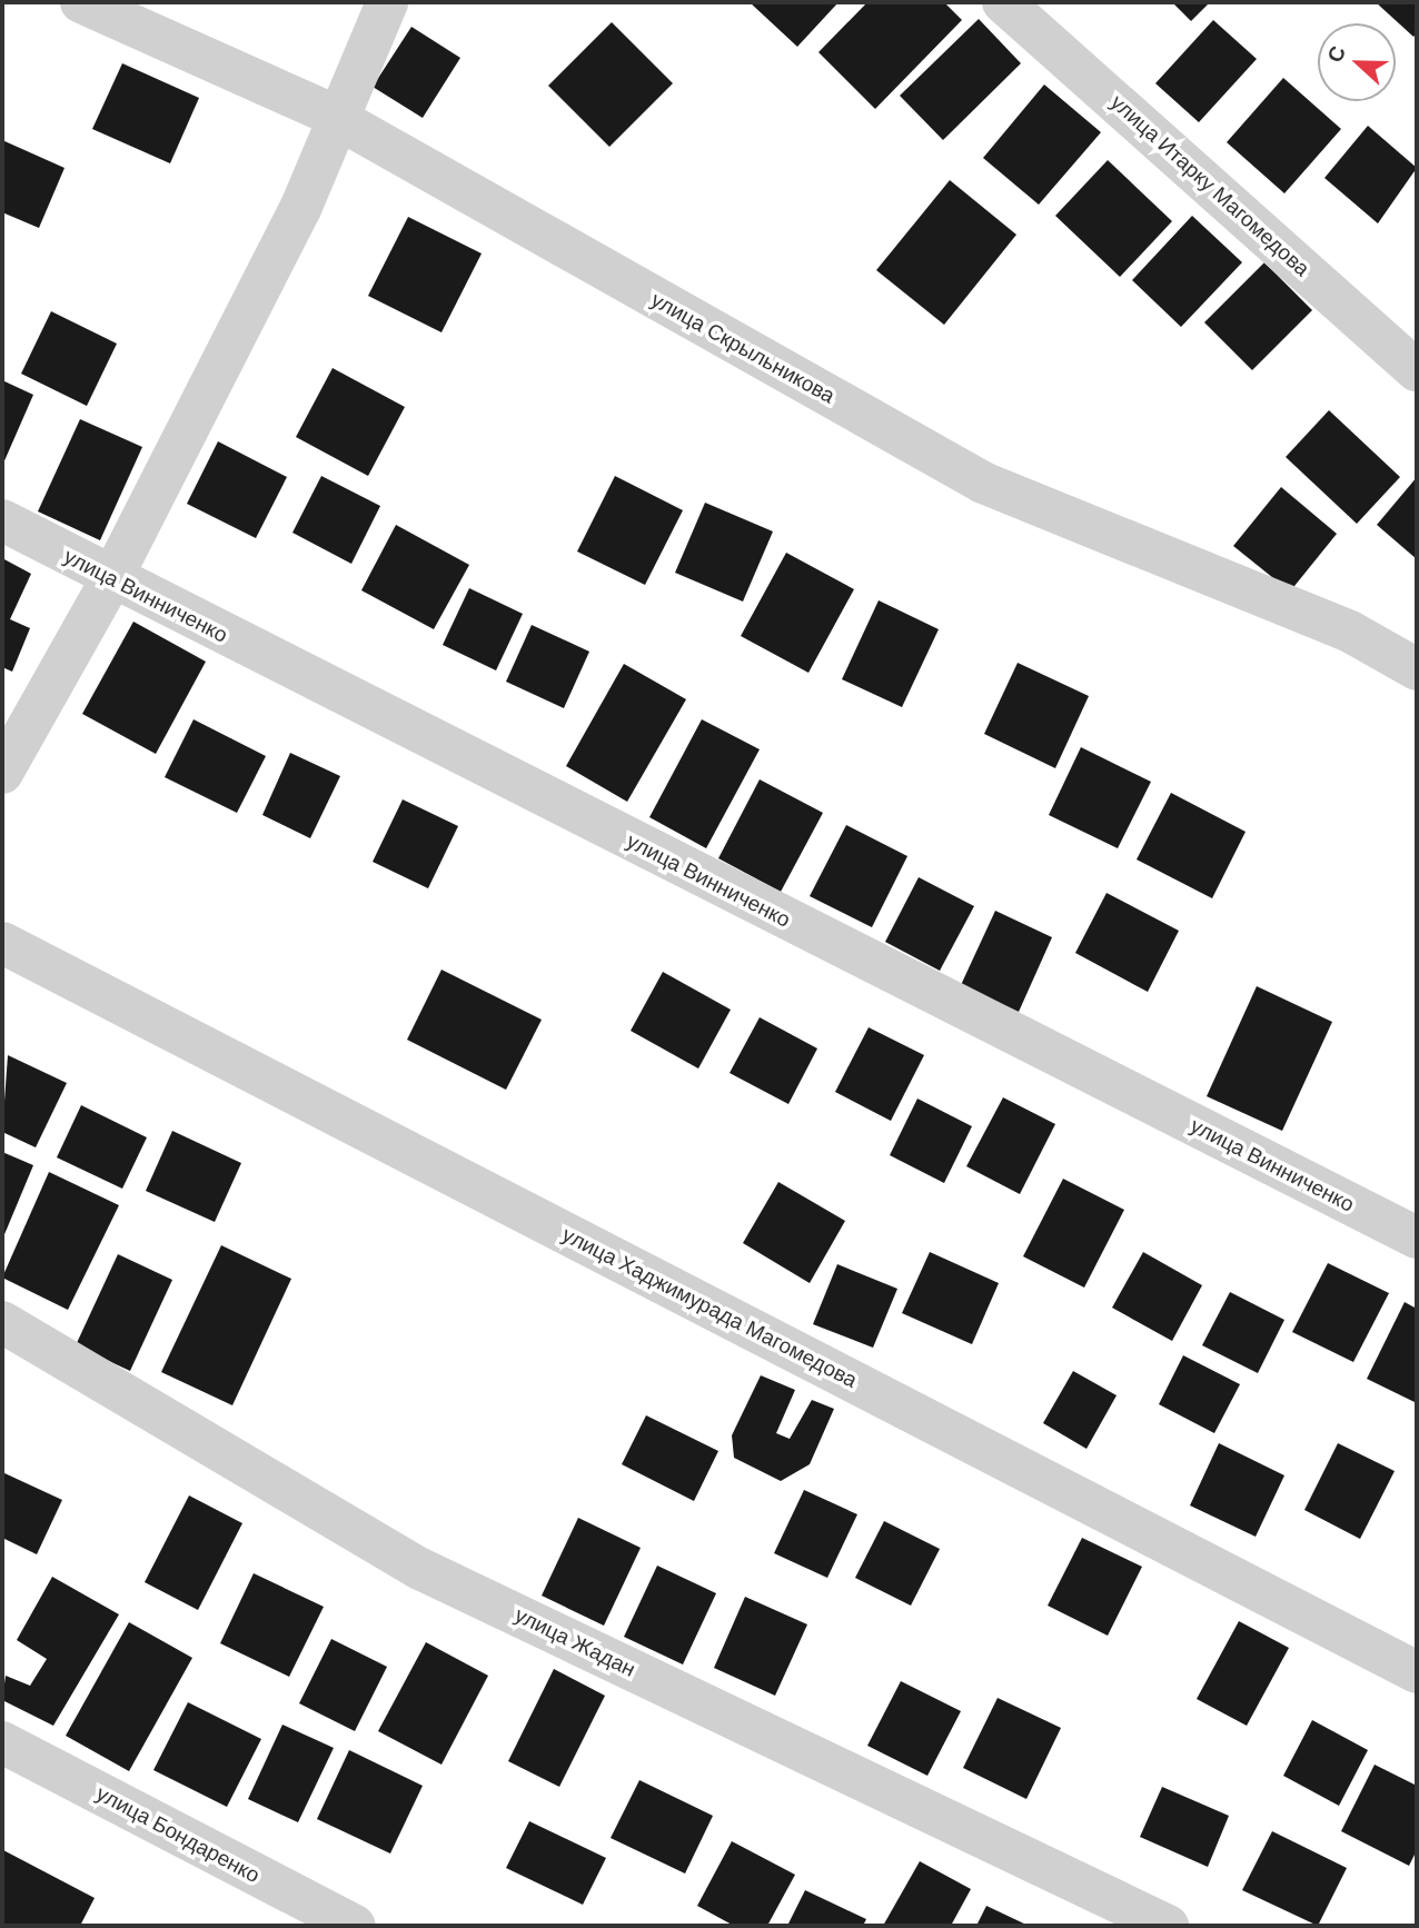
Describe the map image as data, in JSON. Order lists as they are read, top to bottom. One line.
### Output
{"streets":{"street":["улица Итарку Магомедова","улица Скрыльникова","улица Винниченко","улица Хаджимурада Магомедова","улица Жадан","улица Бондаренко"]},"north":"left"}
